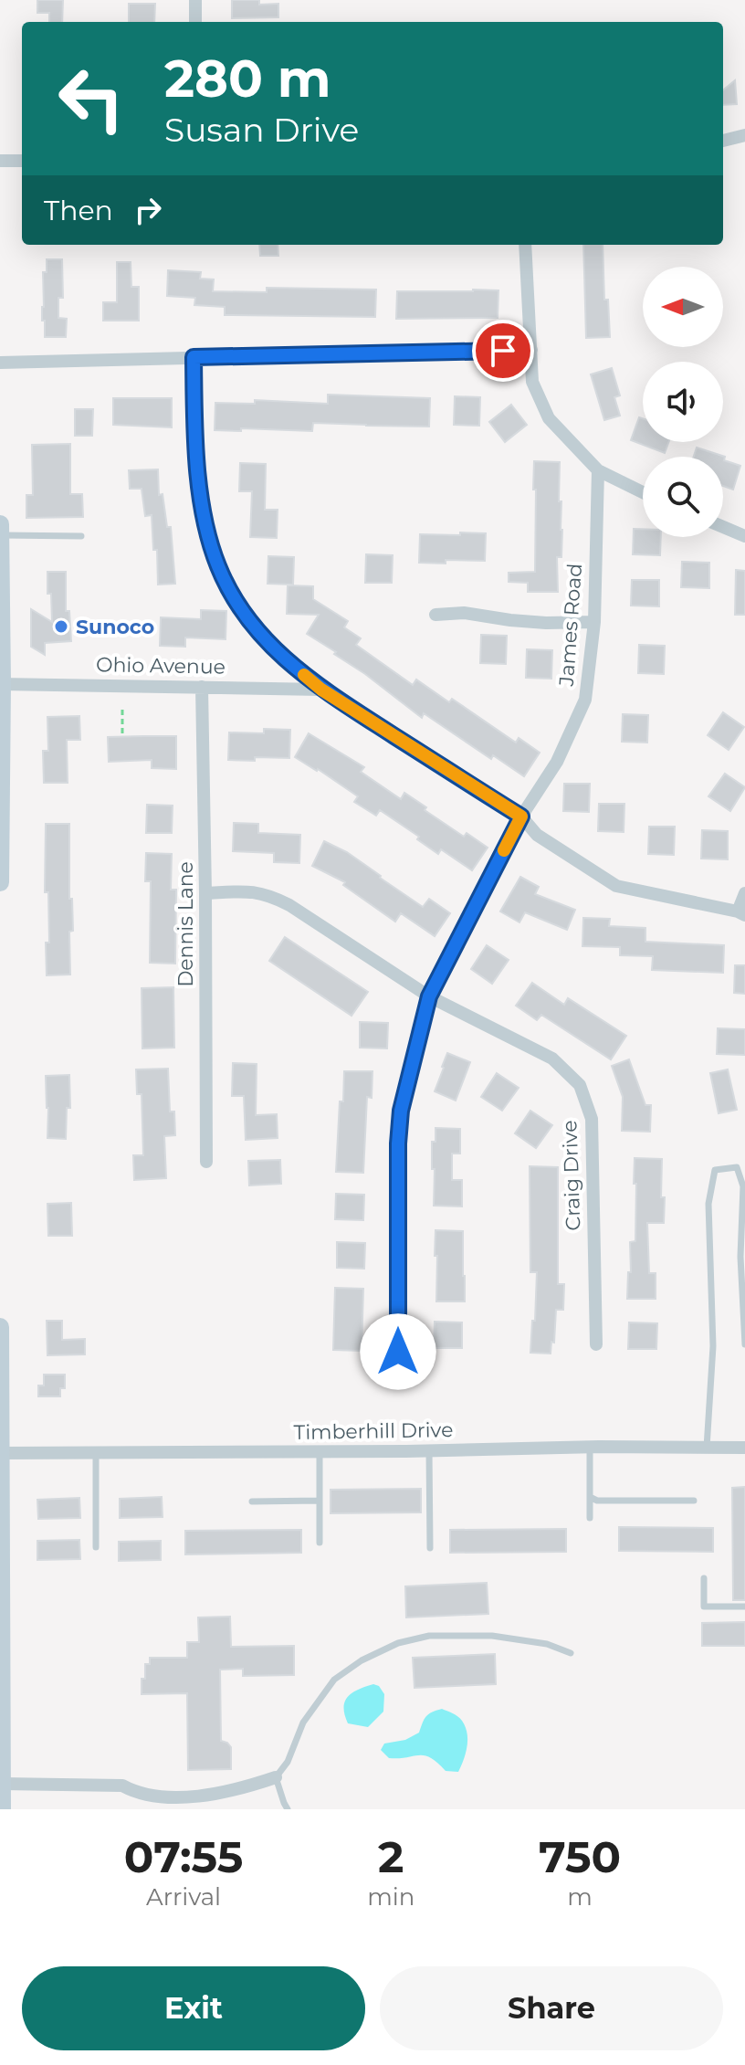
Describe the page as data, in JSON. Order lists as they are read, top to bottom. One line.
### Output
{"streets":{"street":["James Road","Ohio Avenue","Dennis Lane","Craig Drive","Timberhill Drive"]},"crossings":[["James Road","Craig Drive"],["Ohio Avenue","Dennis Lane"],["Dennis Lane","Craig Drive"]],"places":["Sunoco"],"north":"left","page":{"turn":["280 m","Susan Drive"],"then":"Then","eta":["07:55","Arrival","2","min","750","m"],"buttons":["Exit","Share"]}}
